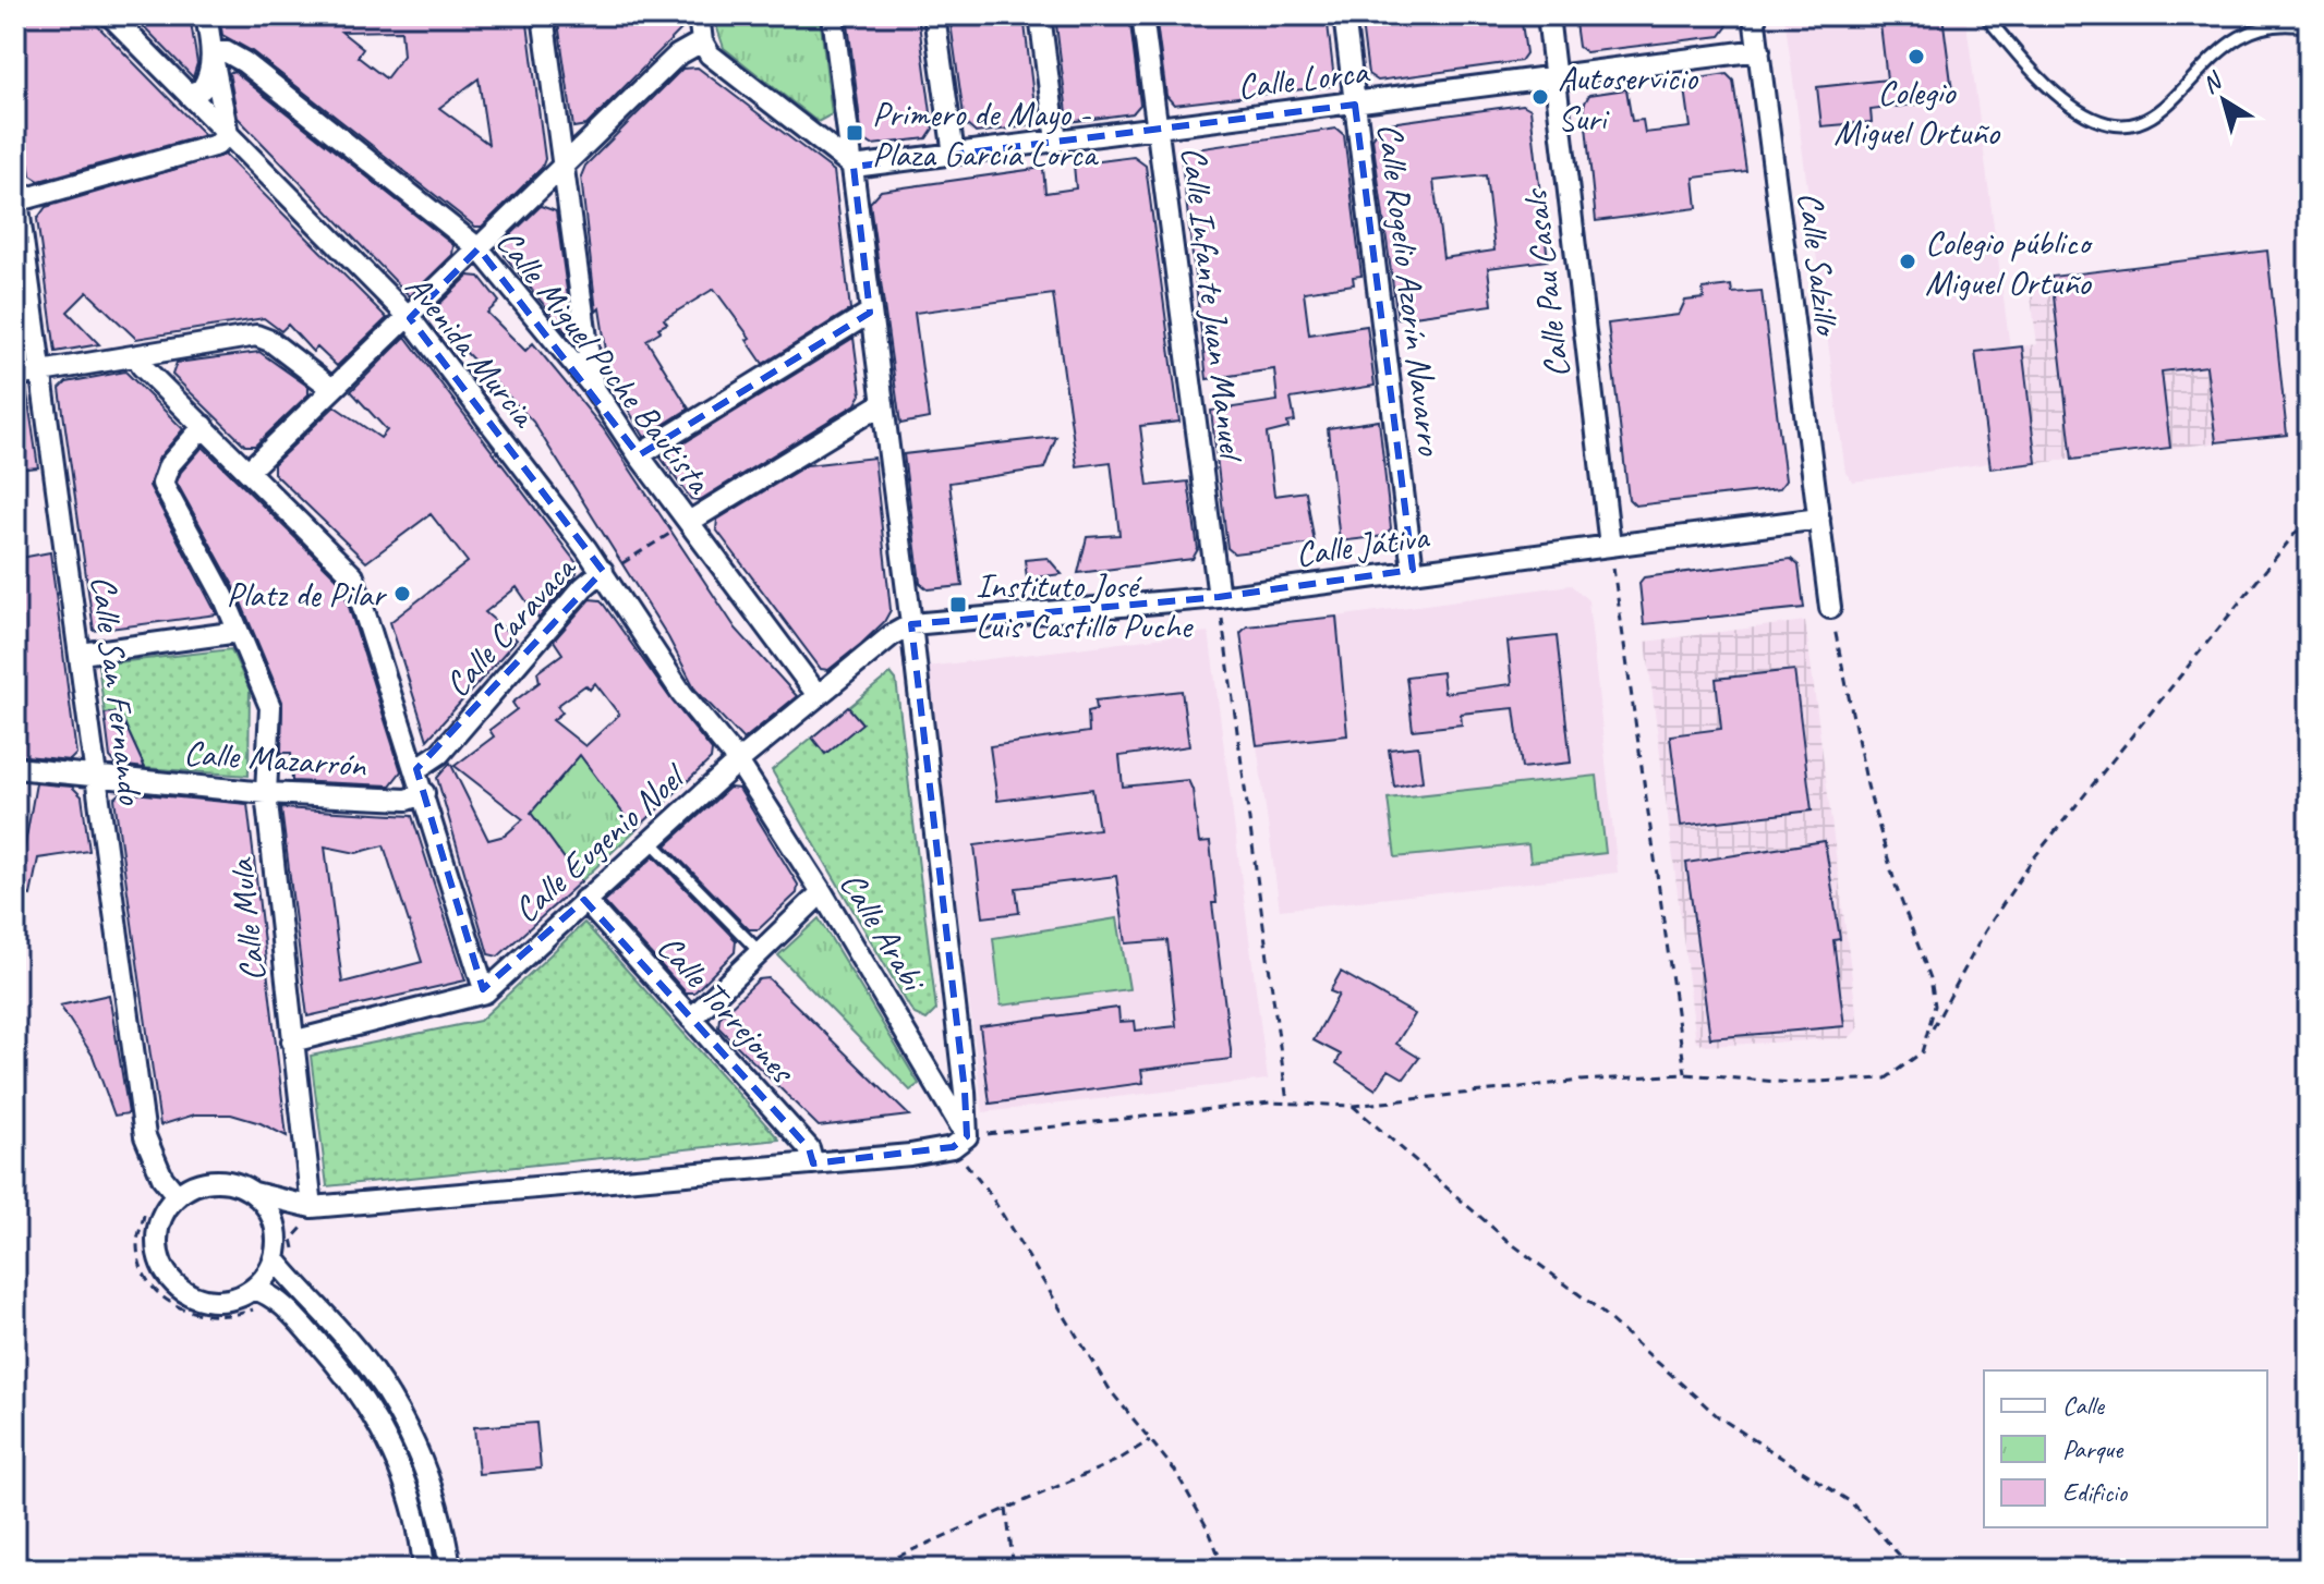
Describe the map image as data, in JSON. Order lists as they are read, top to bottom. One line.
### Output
{"streets":{"street":["Calle Lorca","Calle Salzillo","Calle Pau Casals","Calle Rogelio Azorín Navarro","Calle Infante Juan Manuel","Avenida Murcia","Calle Miguel Puche Bautista","Calle Játiva","Calle Caravaca","Calle San Fernando","Calle Mazarrón","Calle Eugenio Noel","Calle Mula","Calle Arabi","Calle Torrejones"]},"crossings":[["Calle Lorca","Calle Salzillo"],["Calle Lorca","Calle Pau Casals"],["Calle Lorca","Calle Rogelio Azorín Navarro"],["Calle Lorca","Calle Infante Juan Manuel"],["Calle Salzillo","Calle Játiva"],["Calle Pau Casals","Calle Játiva"],["Calle Rogelio Azorín Navarro","Calle Játiva"],["Calle Infante Juan Manuel","Calle Játiva"],["Avenida Murcia","Calle Caravaca"],["Avenida Murcia","Calle Eugenio Noel"],["Avenida Murcia","Calle Arabi"],["Calle Miguel Puche Bautista","Calle Caravaca"],["Calle Miguel Puche Bautista","Calle Eugenio Noel"],["Calle Játiva","Calle Eugenio Noel"],["Calle San Fernando","Calle Mazarrón"],["Calle Mazarrón","Calle Mula"],["Calle Eugenio Noel","Calle Mula"],["Calle Eugenio Noel","Calle Arabi"],["Calle Eugenio Noel","Calle Torrejones"]],"places":{"other":["Colegio Miguel Ortuño","Autoservicio Suri","Colegio público Miguel Ortuño","Platz de Pilar"],"transit":["Primero de Mayo - Plaza García Lorca","Instituto José Luis Castillo Puche"]},"legend":["Calle","Parque","Edificio"],"north":"top left"}
